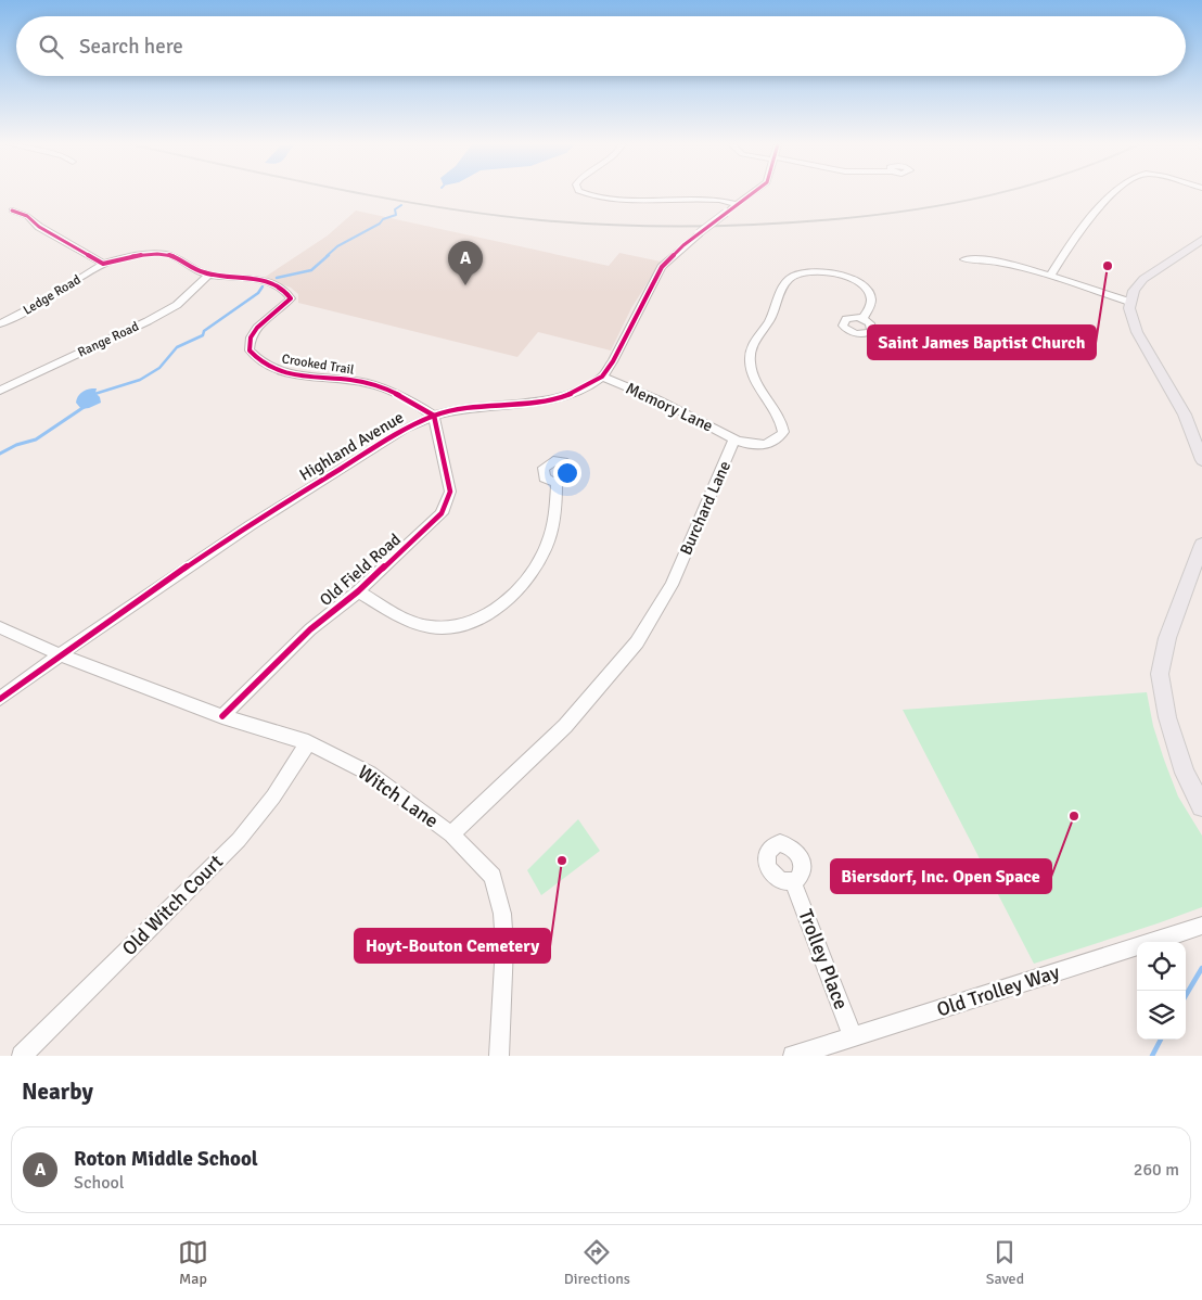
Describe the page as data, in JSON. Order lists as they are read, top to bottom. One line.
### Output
{"streets":{"street":["Ledge Road","Range Road","Crooked Trail","Memory Lane","Highland Avenue","Burchard Lane","Old Field Road","Witch Lane","Old Witch Court","Trolley Place","Old Trolley Way"]},"crossings":[["Ledge Road","Crooked Trail"],["Range Road","Crooked Trail"],["Crooked Trail","Highland Avenue"],["Crooked Trail","Old Field Road"],["Memory Lane","Highland Avenue"],["Memory Lane","Burchard Lane"],["Highland Avenue","Old Field Road"],["Highland Avenue","Witch Lane"],["Burchard Lane","Witch Lane"],["Old Field Road","Witch Lane"],["Witch Lane","Old Witch Court"],["Trolley Place","Old Trolley Way"]],"places":["Saint James Baptist Church","Biersdorf, Inc. Open Space","Hoyt-Bouton Cemetery"],"page":{"search":"Search here","pins":"A","heading":"Nearby","list":[{"mark":"A","name":"Roton Middle School","note":"School","value":"260 m"}],"nav":["Map","Directions","Saved"]}}
